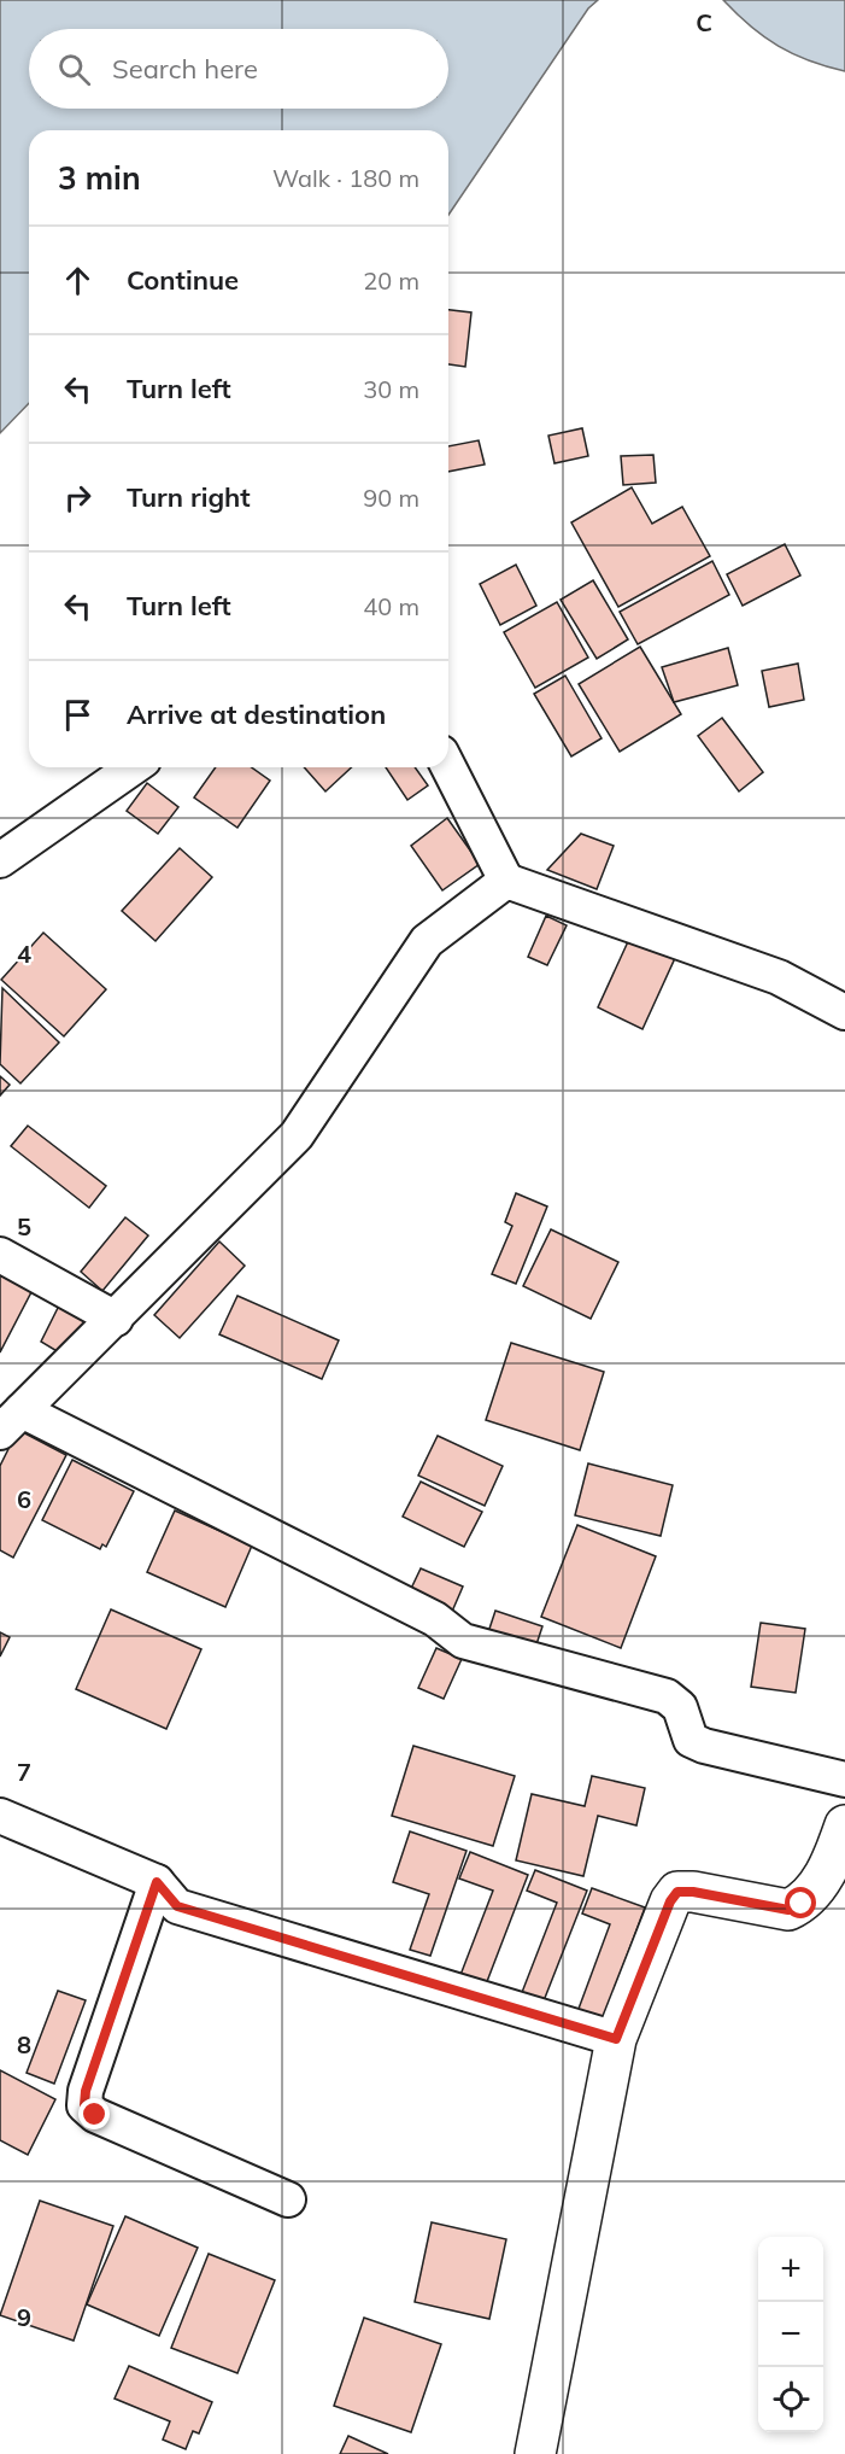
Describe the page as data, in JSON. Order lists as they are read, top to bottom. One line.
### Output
{"page":{"search":"Search here","heading":["3 min","Walk · 180 m"],"list":[["Continue","20 m"],["Turn left","30 m"],["Turn right","90 m"],["Turn left","40 m"],"Arrive at destination"],"map_buttons":["+","−"]},"grid":{"columns":["C"],"rows":["4","5","6","7","8","9"]}}
